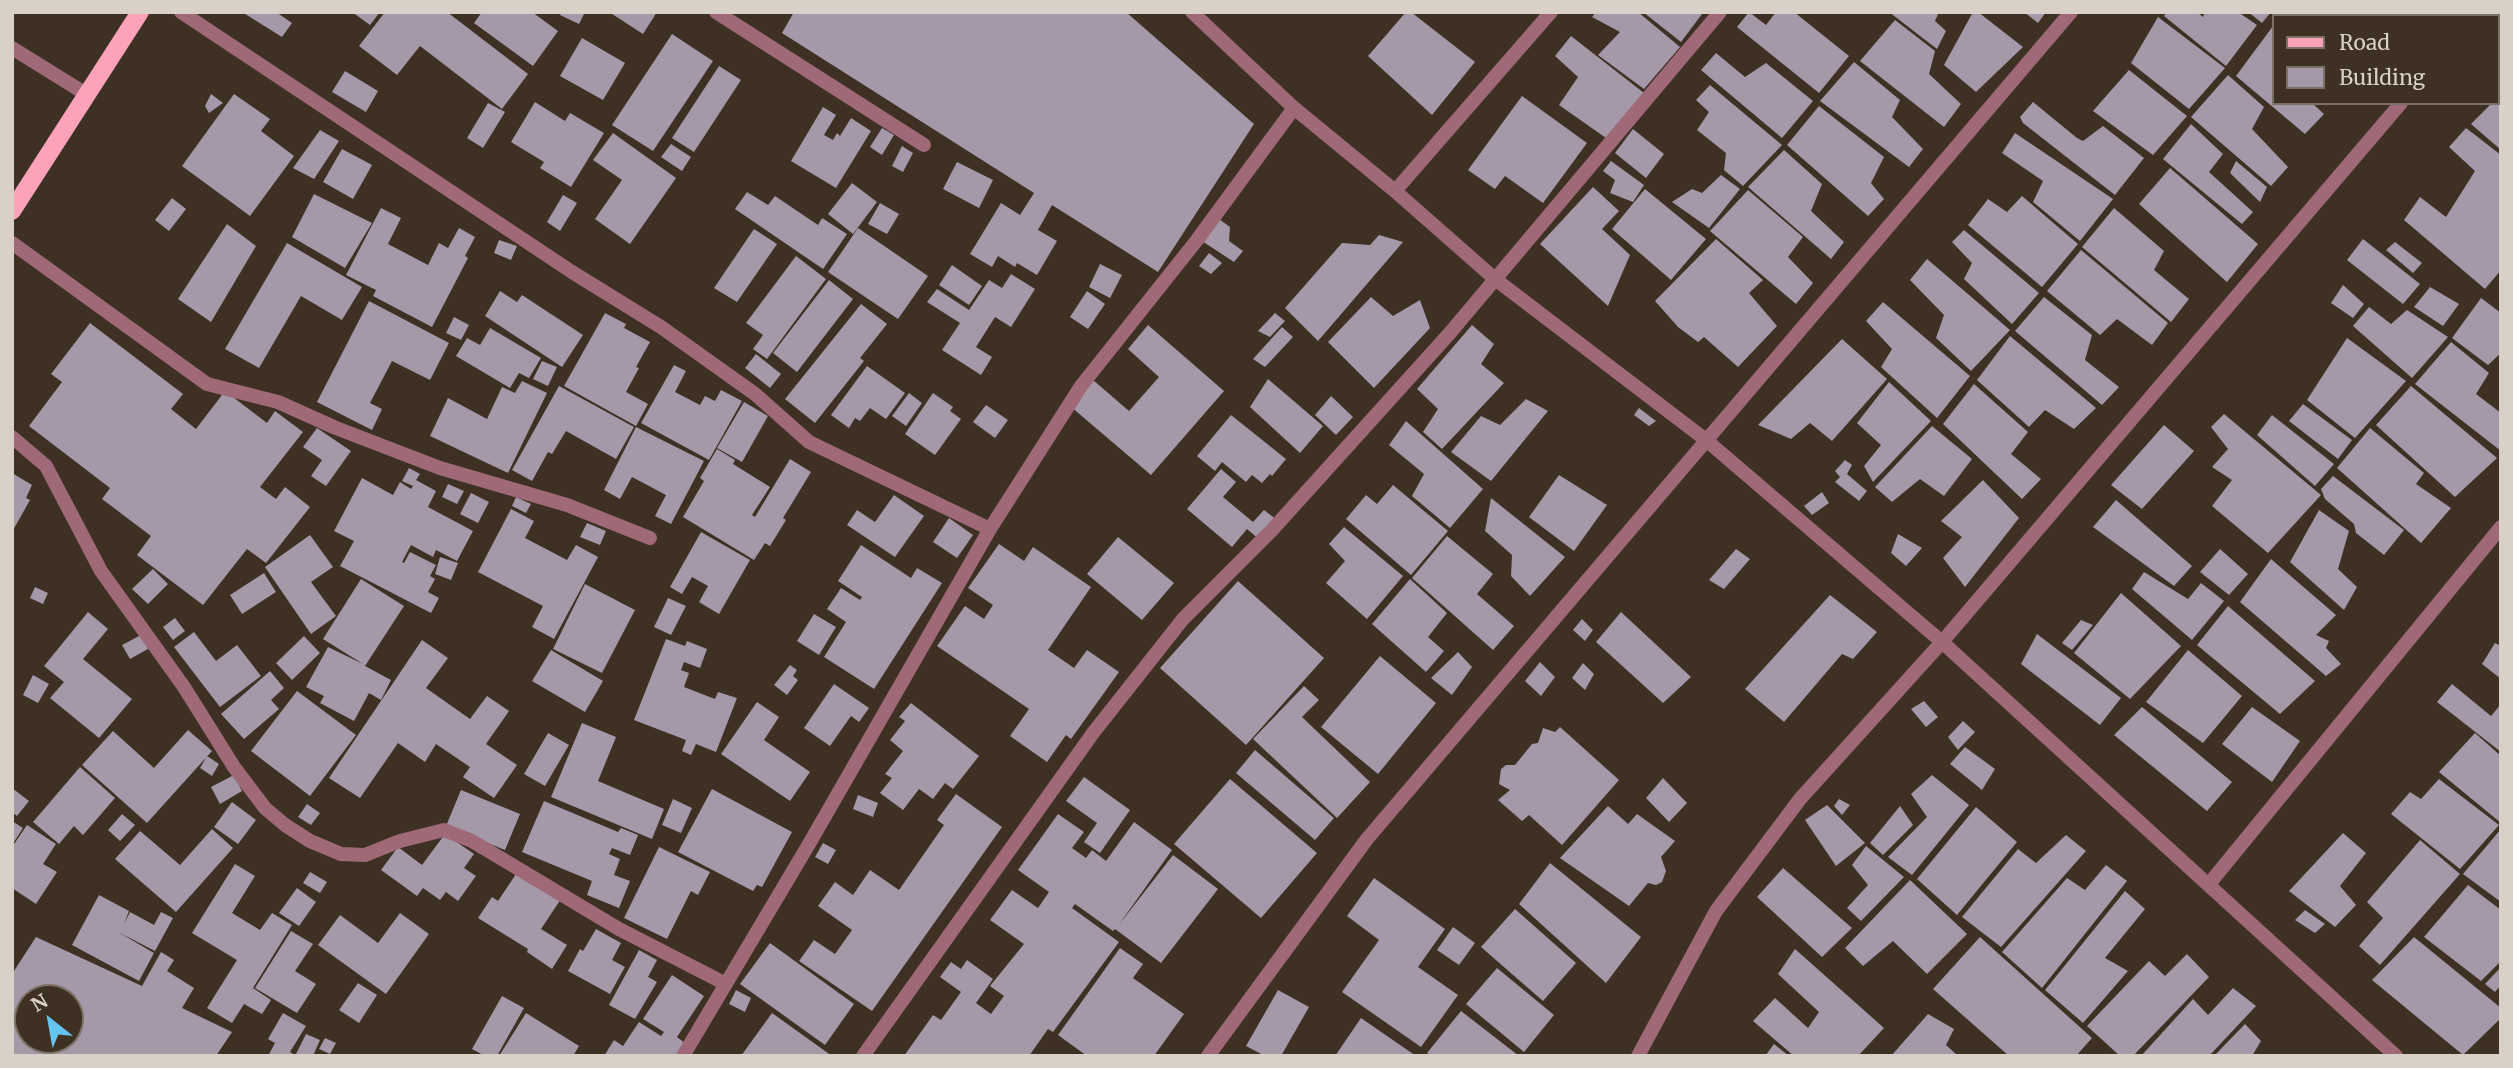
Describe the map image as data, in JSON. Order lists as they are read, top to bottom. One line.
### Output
{"legend":["Road","Building"],"north":"top left"}
